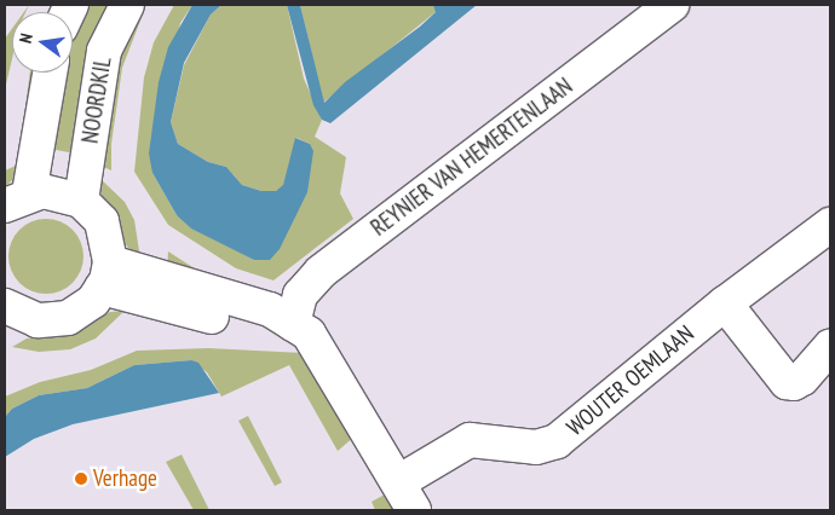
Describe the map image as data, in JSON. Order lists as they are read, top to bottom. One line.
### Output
{"streets":{"street":["NOORDKIL","REYNIER VAN HEMERTENLAAN","WOUTER OEMLAAN"]},"places":["Verhage"],"north":"left"}
